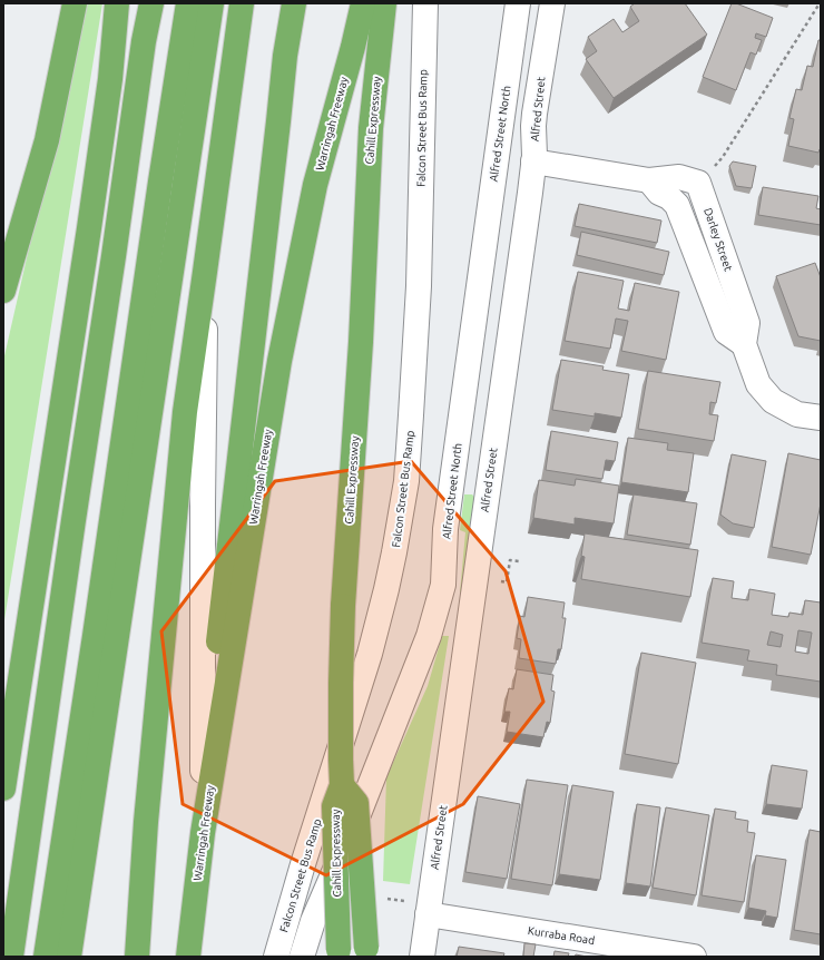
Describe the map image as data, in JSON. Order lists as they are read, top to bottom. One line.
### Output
{"streets":{"highway":["Cahill Expressway","Warringah Freeway"],"street":["Alfred Street","Falcon Street Bus Ramp","Alfred Street North","Darley Street","Kurraba Road"]},"crossings":[["Alfred Street","Kurraba Road"]]}
